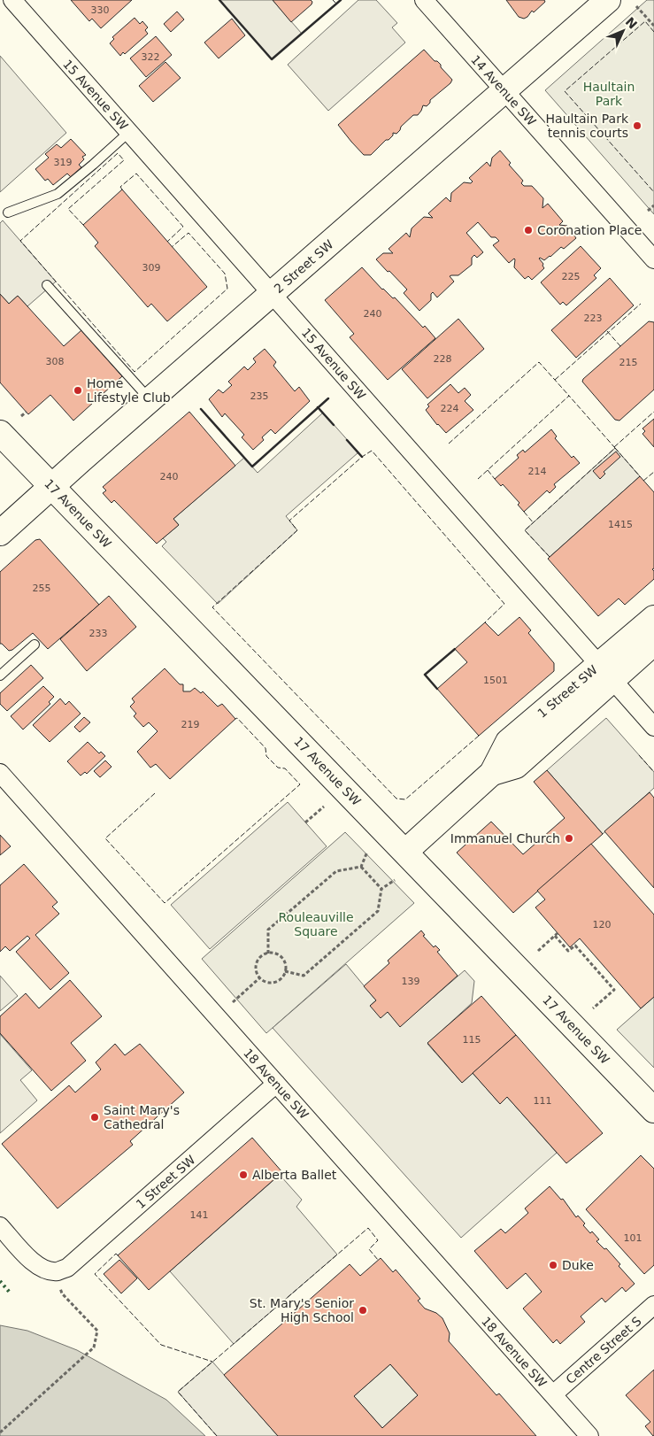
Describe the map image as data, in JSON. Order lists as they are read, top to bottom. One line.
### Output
{"streets":{"street":["14 Avenue SW","15 Avenue SW","2 Street SW","17 Avenue SW","1 Street SW","18 Avenue SW","Centre Street S"]},"crossings":[["14 Avenue SW","2 Street SW"],["15 Avenue SW","2 Street SW"],["15 Avenue SW","1 Street SW"],["2 Street SW","17 Avenue SW"],["17 Avenue SW","1 Street SW"],["1 Street SW","18 Avenue SW"],["18 Avenue SW","Centre Street S"]],"parks":["Haultain Park","Rouleauville Square"],"places":["Haultain Park tennis courts","Coronation Place","Home Lifestyle Club","Immanuel Church","Saint Mary's Cathedral","Alberta Ballet","Duke","St. Mary's Senior High School"],"house_numbers":["330","322","319","309","225","240","223","228","308","215","235","224","214","240","1415","255","233","1501","219","120","139","115","111","141","101"],"north":"top right"}
